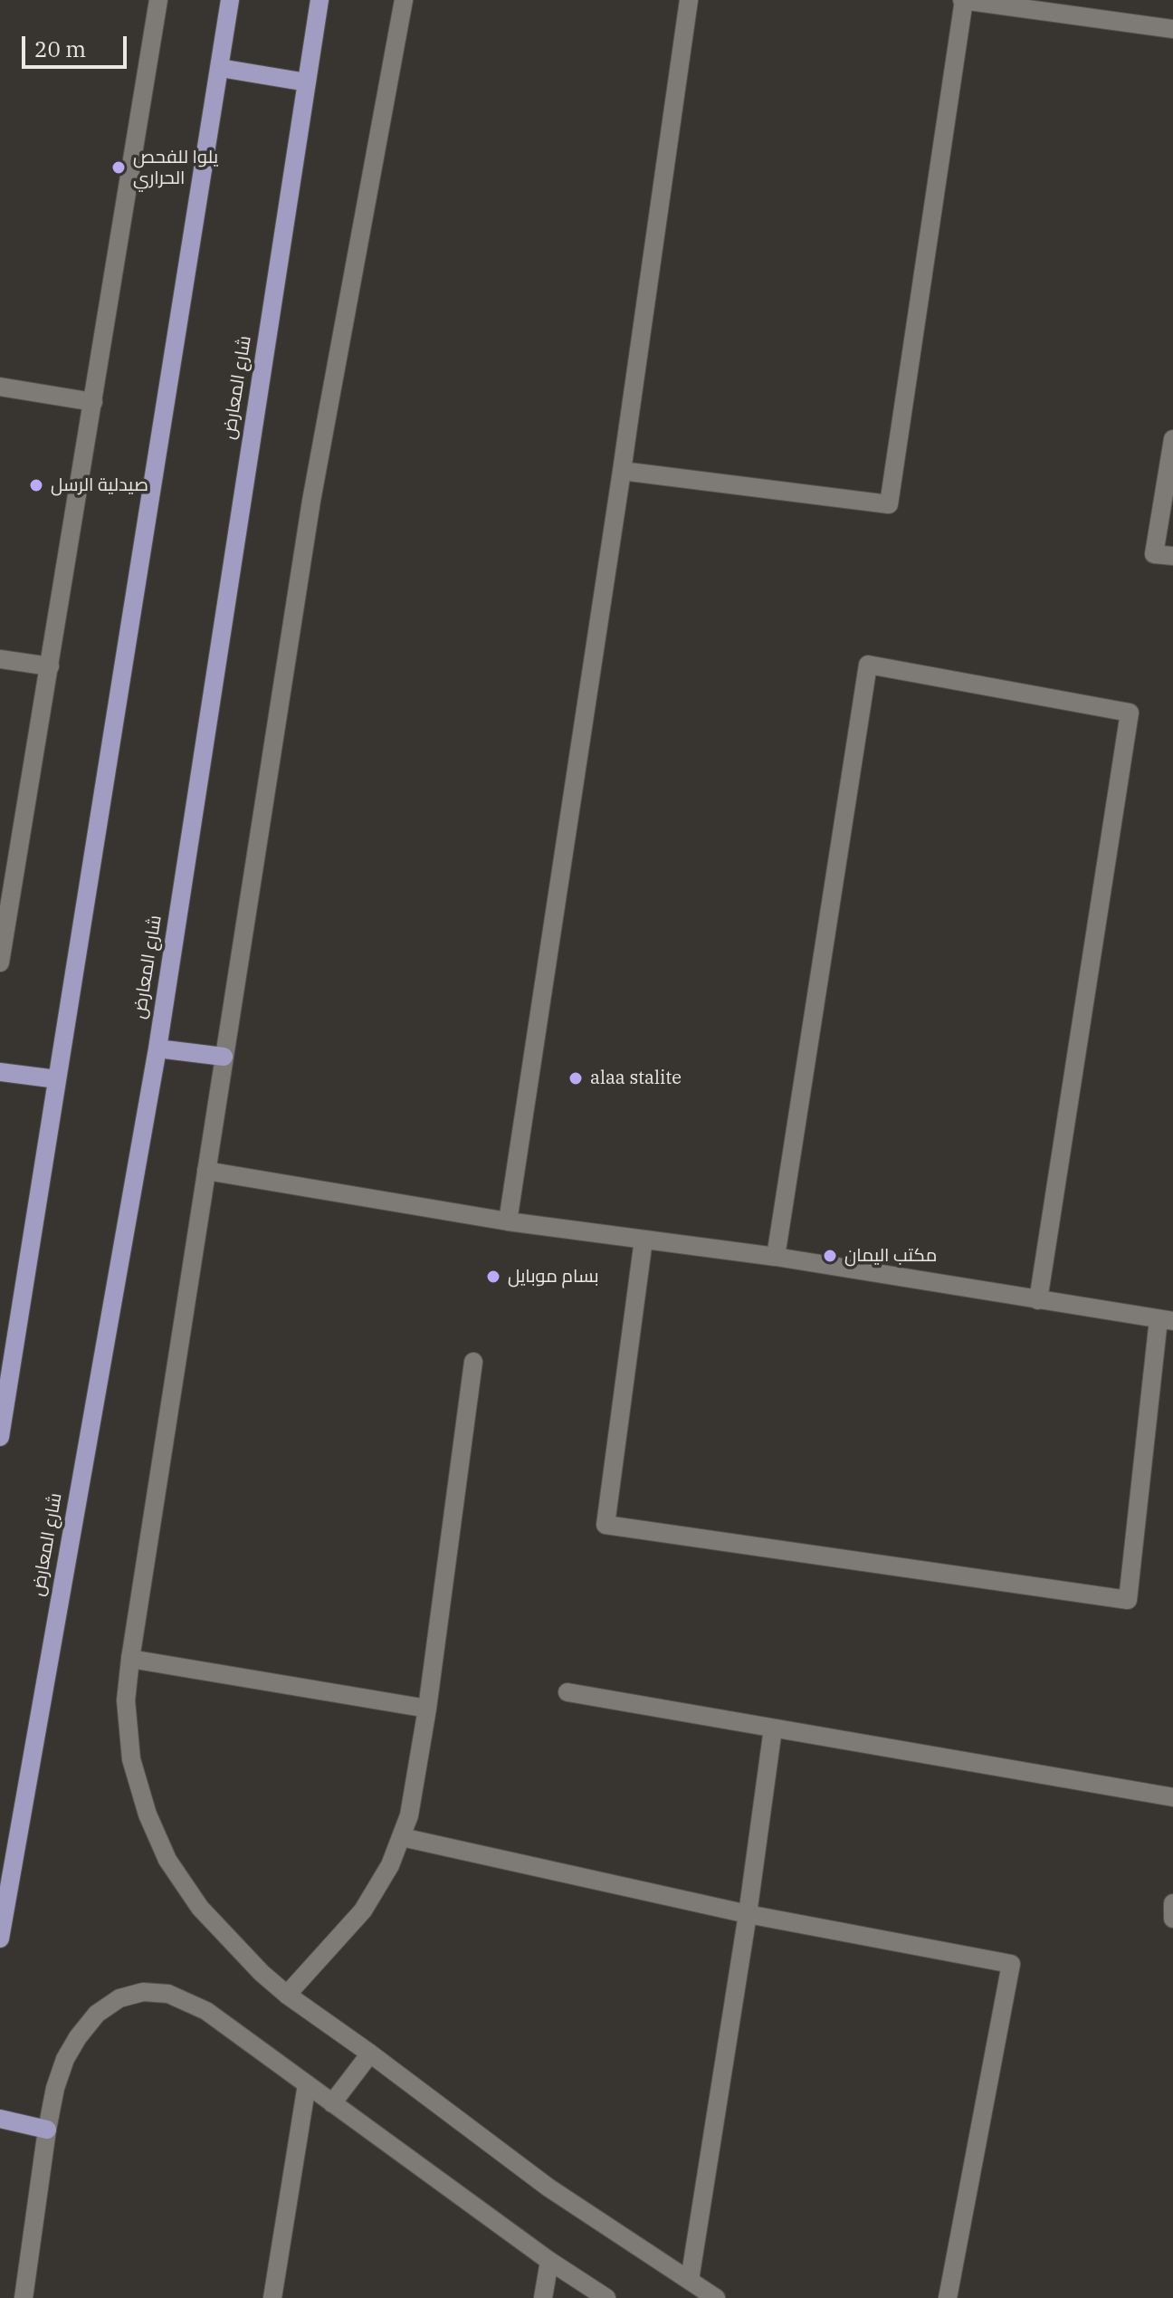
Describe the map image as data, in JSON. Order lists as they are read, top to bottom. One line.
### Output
{"streets":{"main road":["شارع المعارض"]},"places":["يلوا للفحص الحراري","صيدلية الرسل","alaa stalite","مكتب اليمان","بسام موبايل"],"scale_bar":"20 m"}
